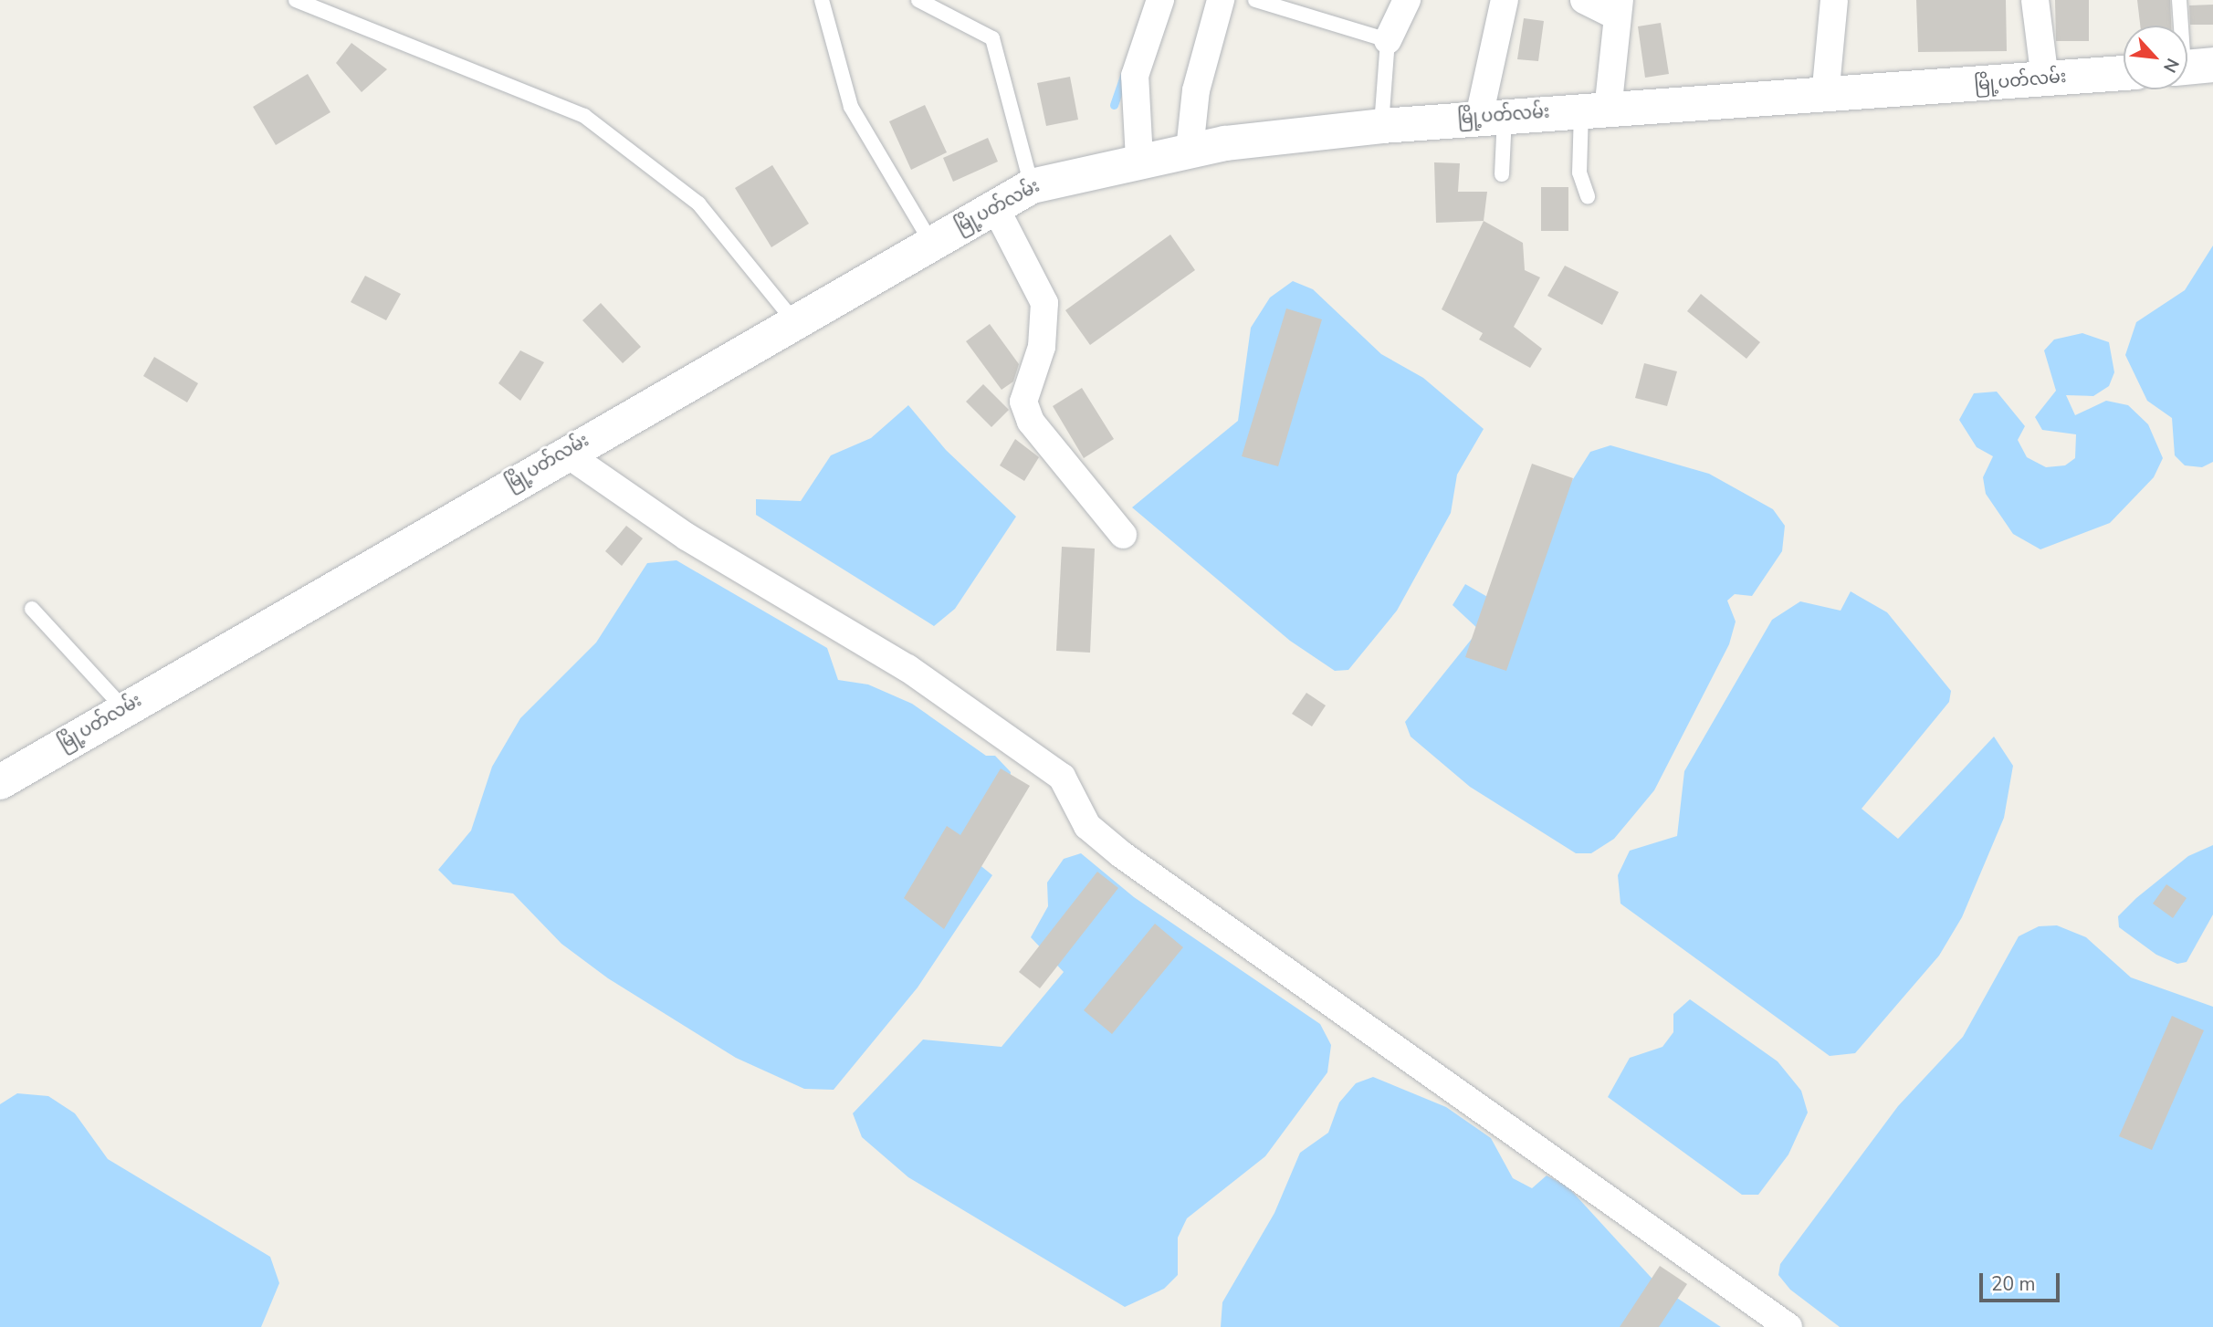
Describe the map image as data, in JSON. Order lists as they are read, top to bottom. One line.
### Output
{"streets":{"main road":["မြို့ပတ်လမ်း"]},"scale_bar":"20 m","north":"bottom right"}
